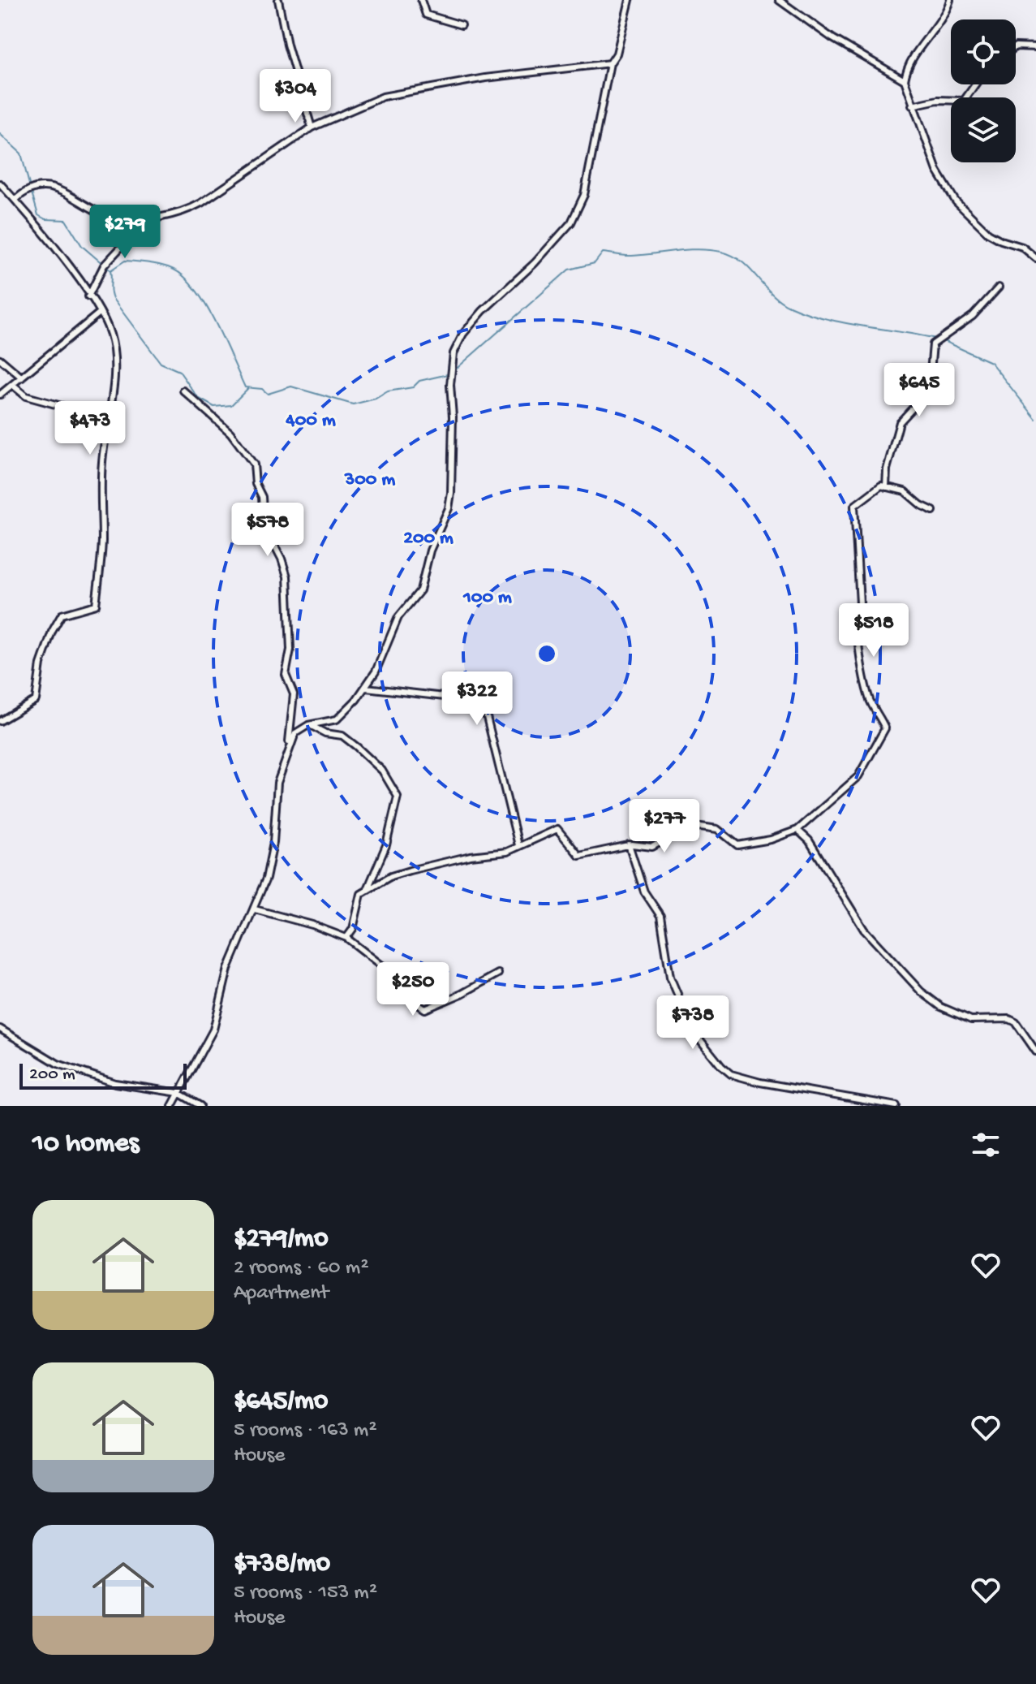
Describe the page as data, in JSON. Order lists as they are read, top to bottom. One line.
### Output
{"scale_bar":"200 m","page":{"price":["$304","$279","$645","$473","$578","$518","$322","$277","$250","$738"],"scale":"200 m","heading":"10 homes","list":[{"name":"$279/mo","note":"2 rooms · 60 m² · Apartment"},{"name":"$645/mo","note":"5 rooms · 163 m² · House"},{"name":"$738/mo","note":"5 rooms · 153 m² · House"}]},"rings":["400 m","300 m","200 m","100 m"]}
